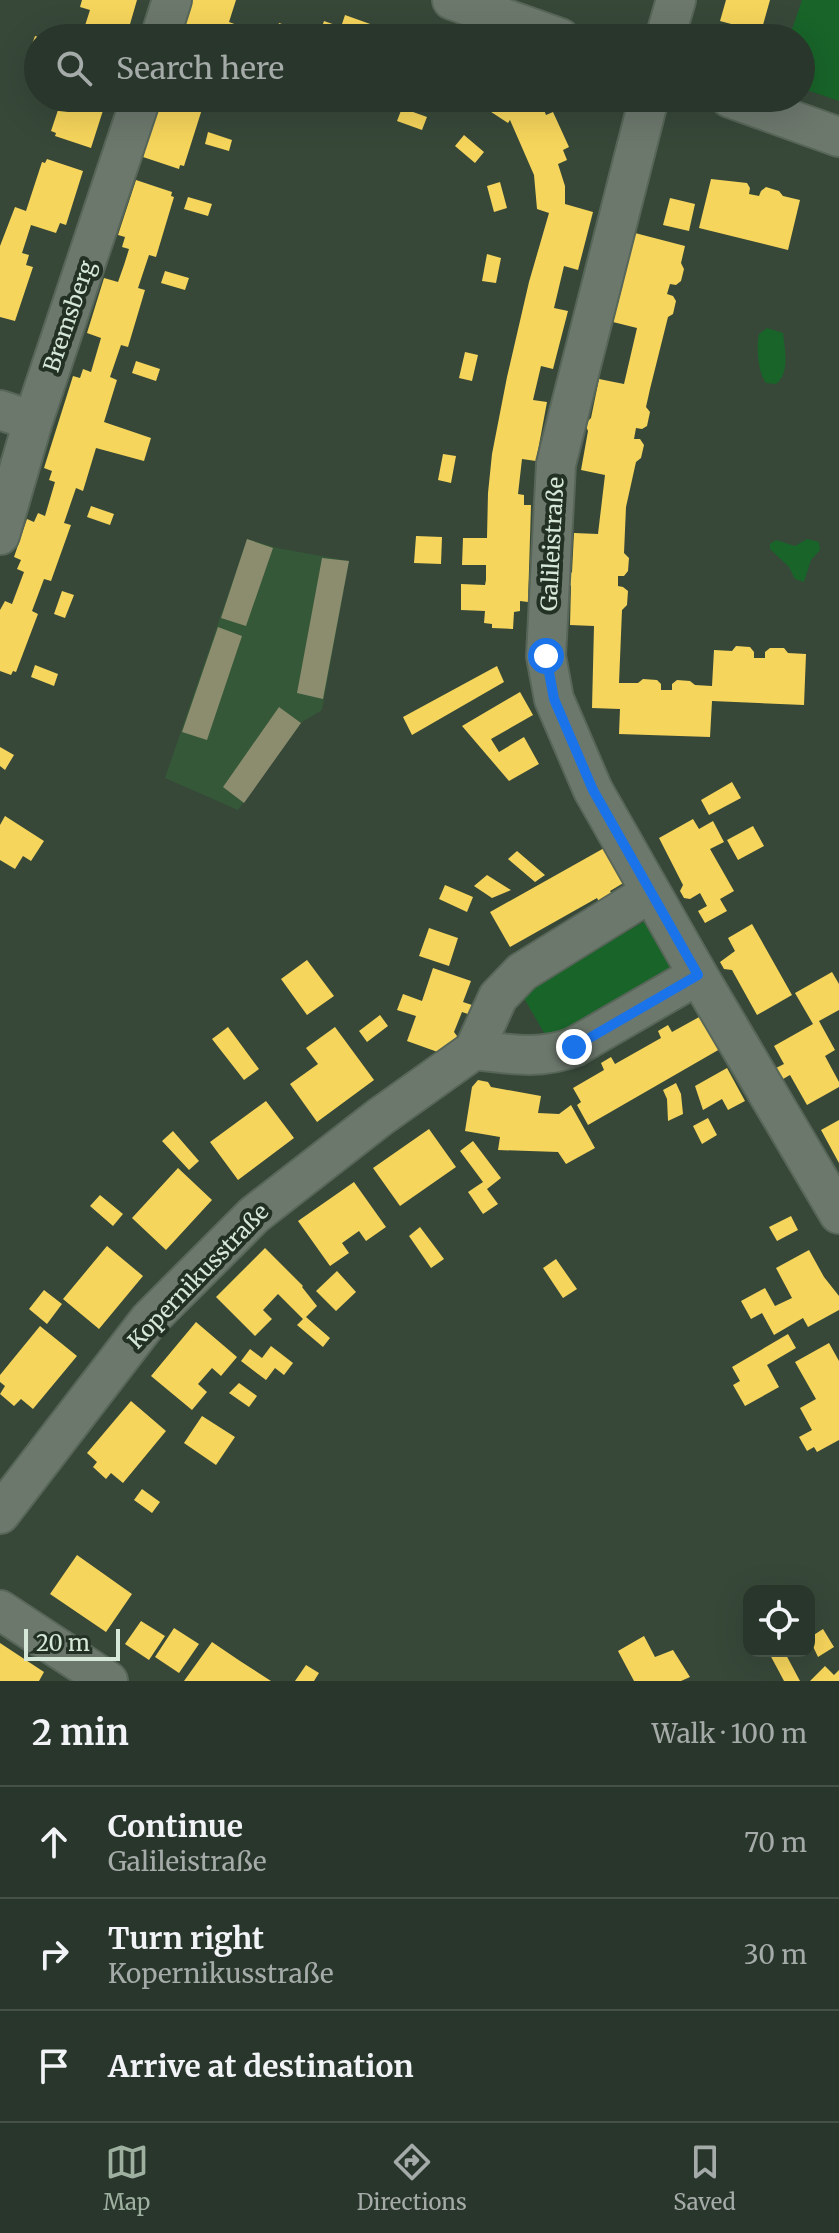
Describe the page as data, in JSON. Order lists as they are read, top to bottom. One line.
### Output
{"streets":{"street":["Bremsberg","Galileistraße","Kopernikusstraße"]},"scale_bar":"20 m","page":{"search":"Search here","scale":"20 m","heading":["2 min","Walk · 100 m"],"list":[["Continue","Galileistraße","70 m"],["Turn right","Kopernikusstraße","30 m"],"Arrive at destination"],"nav":["Map","Directions","Saved"]}}
